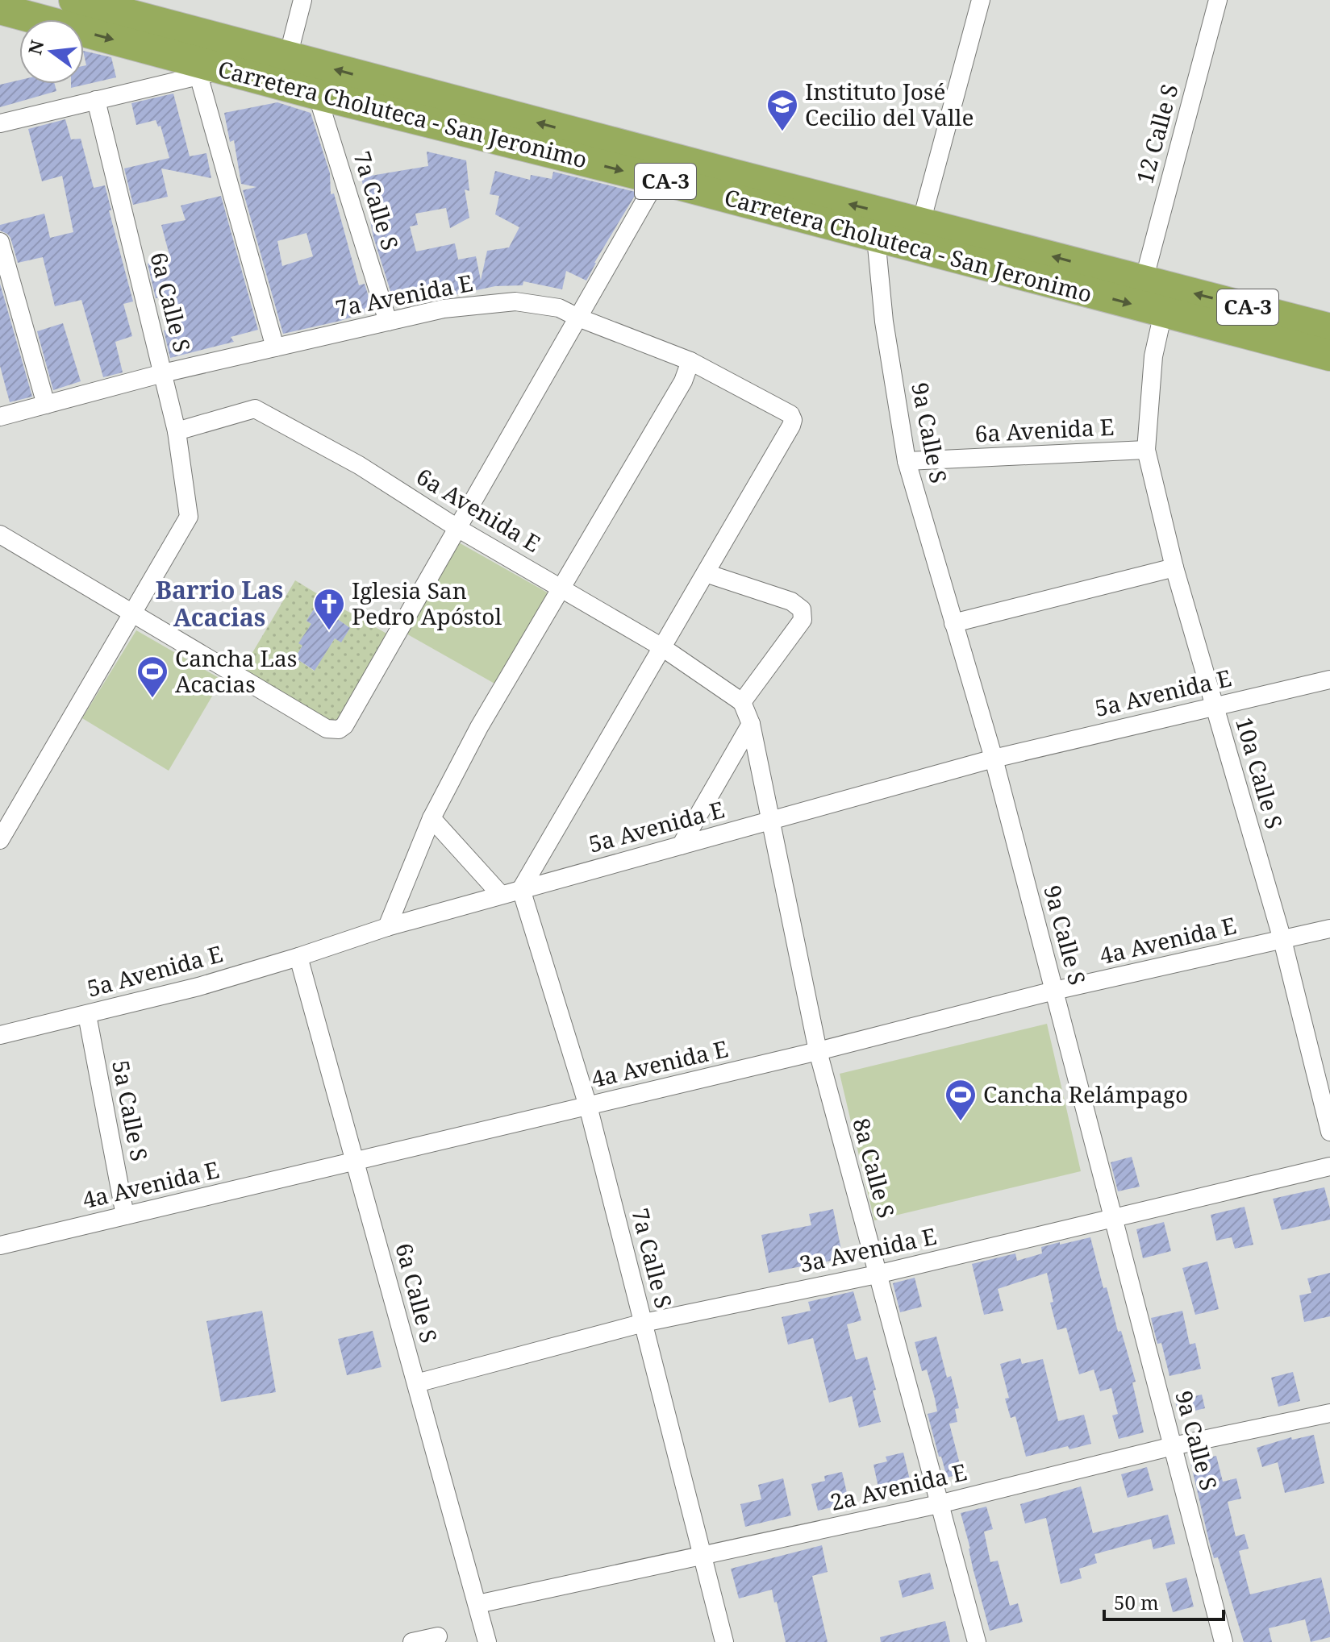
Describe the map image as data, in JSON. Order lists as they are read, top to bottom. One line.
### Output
{"streets":{"highway":["Carretera Choluteca - San Jeronimo","CA-3"],"street":["12 Calle S","7a Calle S","7a Avenida E","6a Calle S","6a Avenida E","9a Calle S","5a Avenida E","10a Calle S","4a Avenida E","5a Calle S","8a Calle S","3a Avenida E","2a Avenida E"]},"crossings":[["Carretera Choluteca - San Jeronimo","12 Calle S"],["Carretera Choluteca - San Jeronimo","7a Calle S"],["Carretera Choluteca - San Jeronimo","9a Calle S"],["Carretera Choluteca - San Jeronimo","10a Calle S"],["7a Calle S","7a Avenida E"],["7a Calle S","5a Avenida E"],["7a Calle S","4a Avenida E"],["7a Calle S","3a Avenida E"],["7a Calle S","2a Avenida E"],["7a Avenida E","6a Calle S"],["6a Calle S","6a Avenida E"],["6a Calle S","5a Avenida E"],["6a Calle S","4a Avenida E"],["6a Calle S","3a Avenida E"],["6a Calle S","2a Avenida E"],["6a Avenida E","9a Calle S"],["6a Avenida E","10a Calle S"],["6a Avenida E","8a Calle S"],["9a Calle S","5a Avenida E"],["9a Calle S","4a Avenida E"],["9a Calle S","3a Avenida E"],["9a Calle S","2a Avenida E"],["5a Avenida E","10a Calle S"],["5a Avenida E","5a Calle S"],["5a Avenida E","8a Calle S"],["10a Calle S","4a Avenida E"],["4a Avenida E","5a Calle S"],["4a Avenida E","8a Calle S"],["8a Calle S","3a Avenida E"],["8a Calle S","2a Avenida E"]],"districts":["Barrio Las Acacias"],"places":{"school or university":["Instituto José Cecilio del Valle"],"church":["Iglesia San Pedro Apóstol"],"sports":["Cancha Las Acacias","Cancha Relámpago"]},"scale_bar":"50 m","north":"left"}
